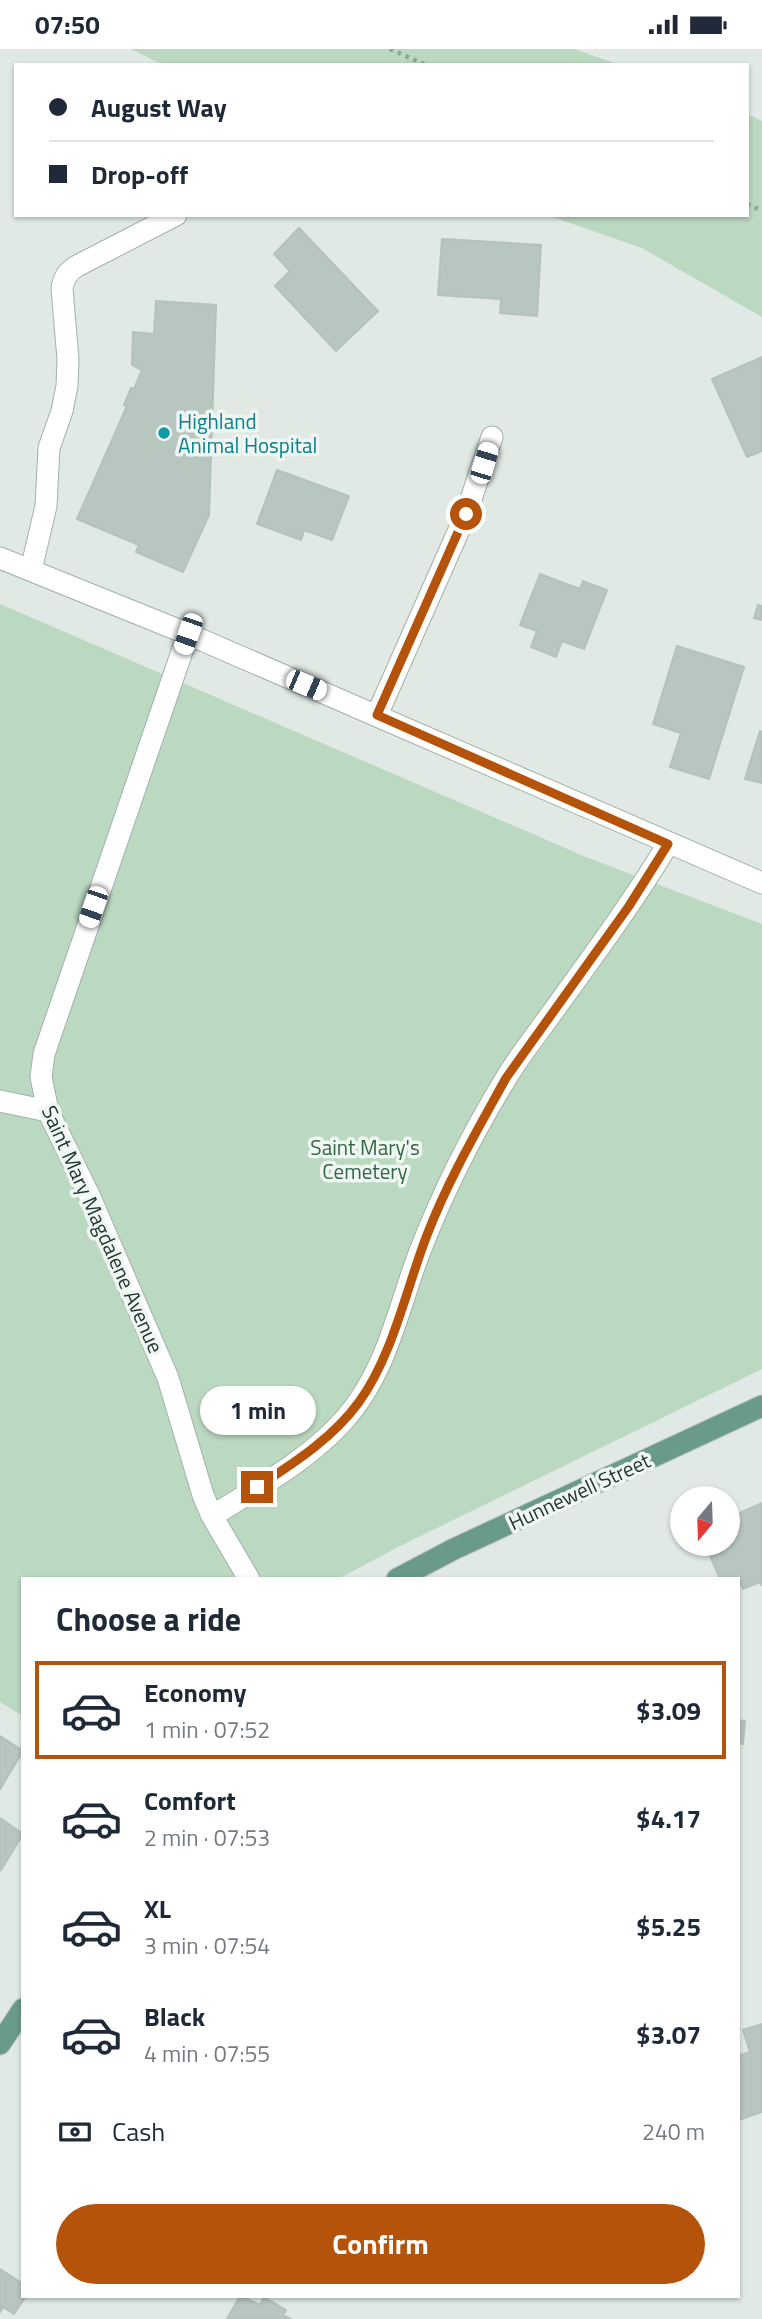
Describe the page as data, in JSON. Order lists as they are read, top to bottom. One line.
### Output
{"streets":{"main road":["Hunnewell Street"],"street":["Saint Mary Magdalene Avenue"]},"parks":["Saint Mary's Cemetery"],"places":["Highland Animal Hospital"],"north":"bottom","page":{"status":"07:50","banner":["August Way","Drop-off"],"bubble":"1 min","heading":"Choose a ride","list":[{"name":"Economy","note":"1 min · 07:52","value":"$3.09"},{"name":"Comfort","note":"2 min · 07:53","value":"$4.17"},{"name":"XL","note":"3 min · 07:54","value":"$5.25"},{"name":"Black","note":"4 min · 07:55","value":"$3.07"}],"pay":["Cash","240 m"],"buttons":"Confirm"}}
